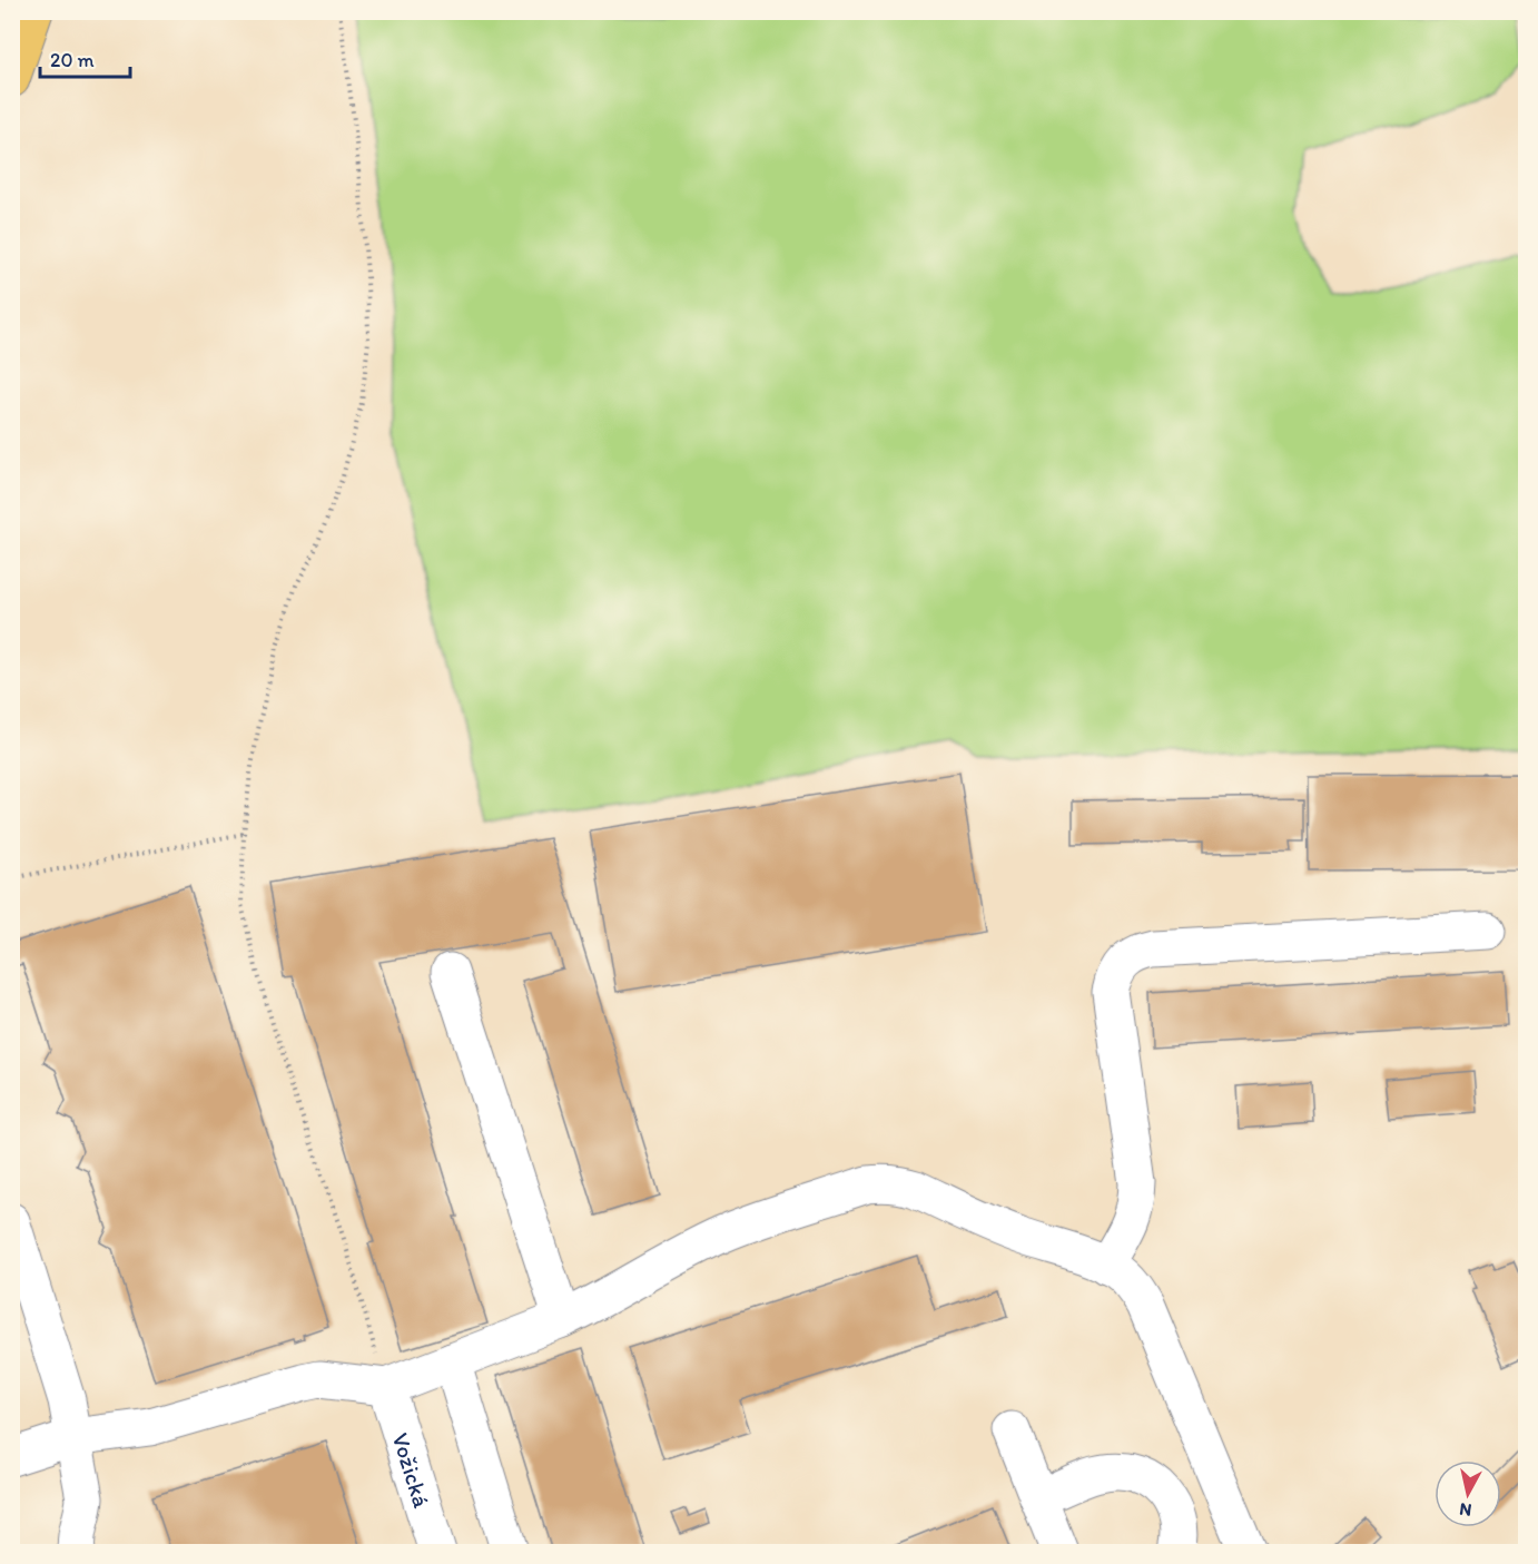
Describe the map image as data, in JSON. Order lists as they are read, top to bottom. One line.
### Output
{"streets":{"lane":["Vožická"]},"scale_bar":"20 m","north":"bottom"}
